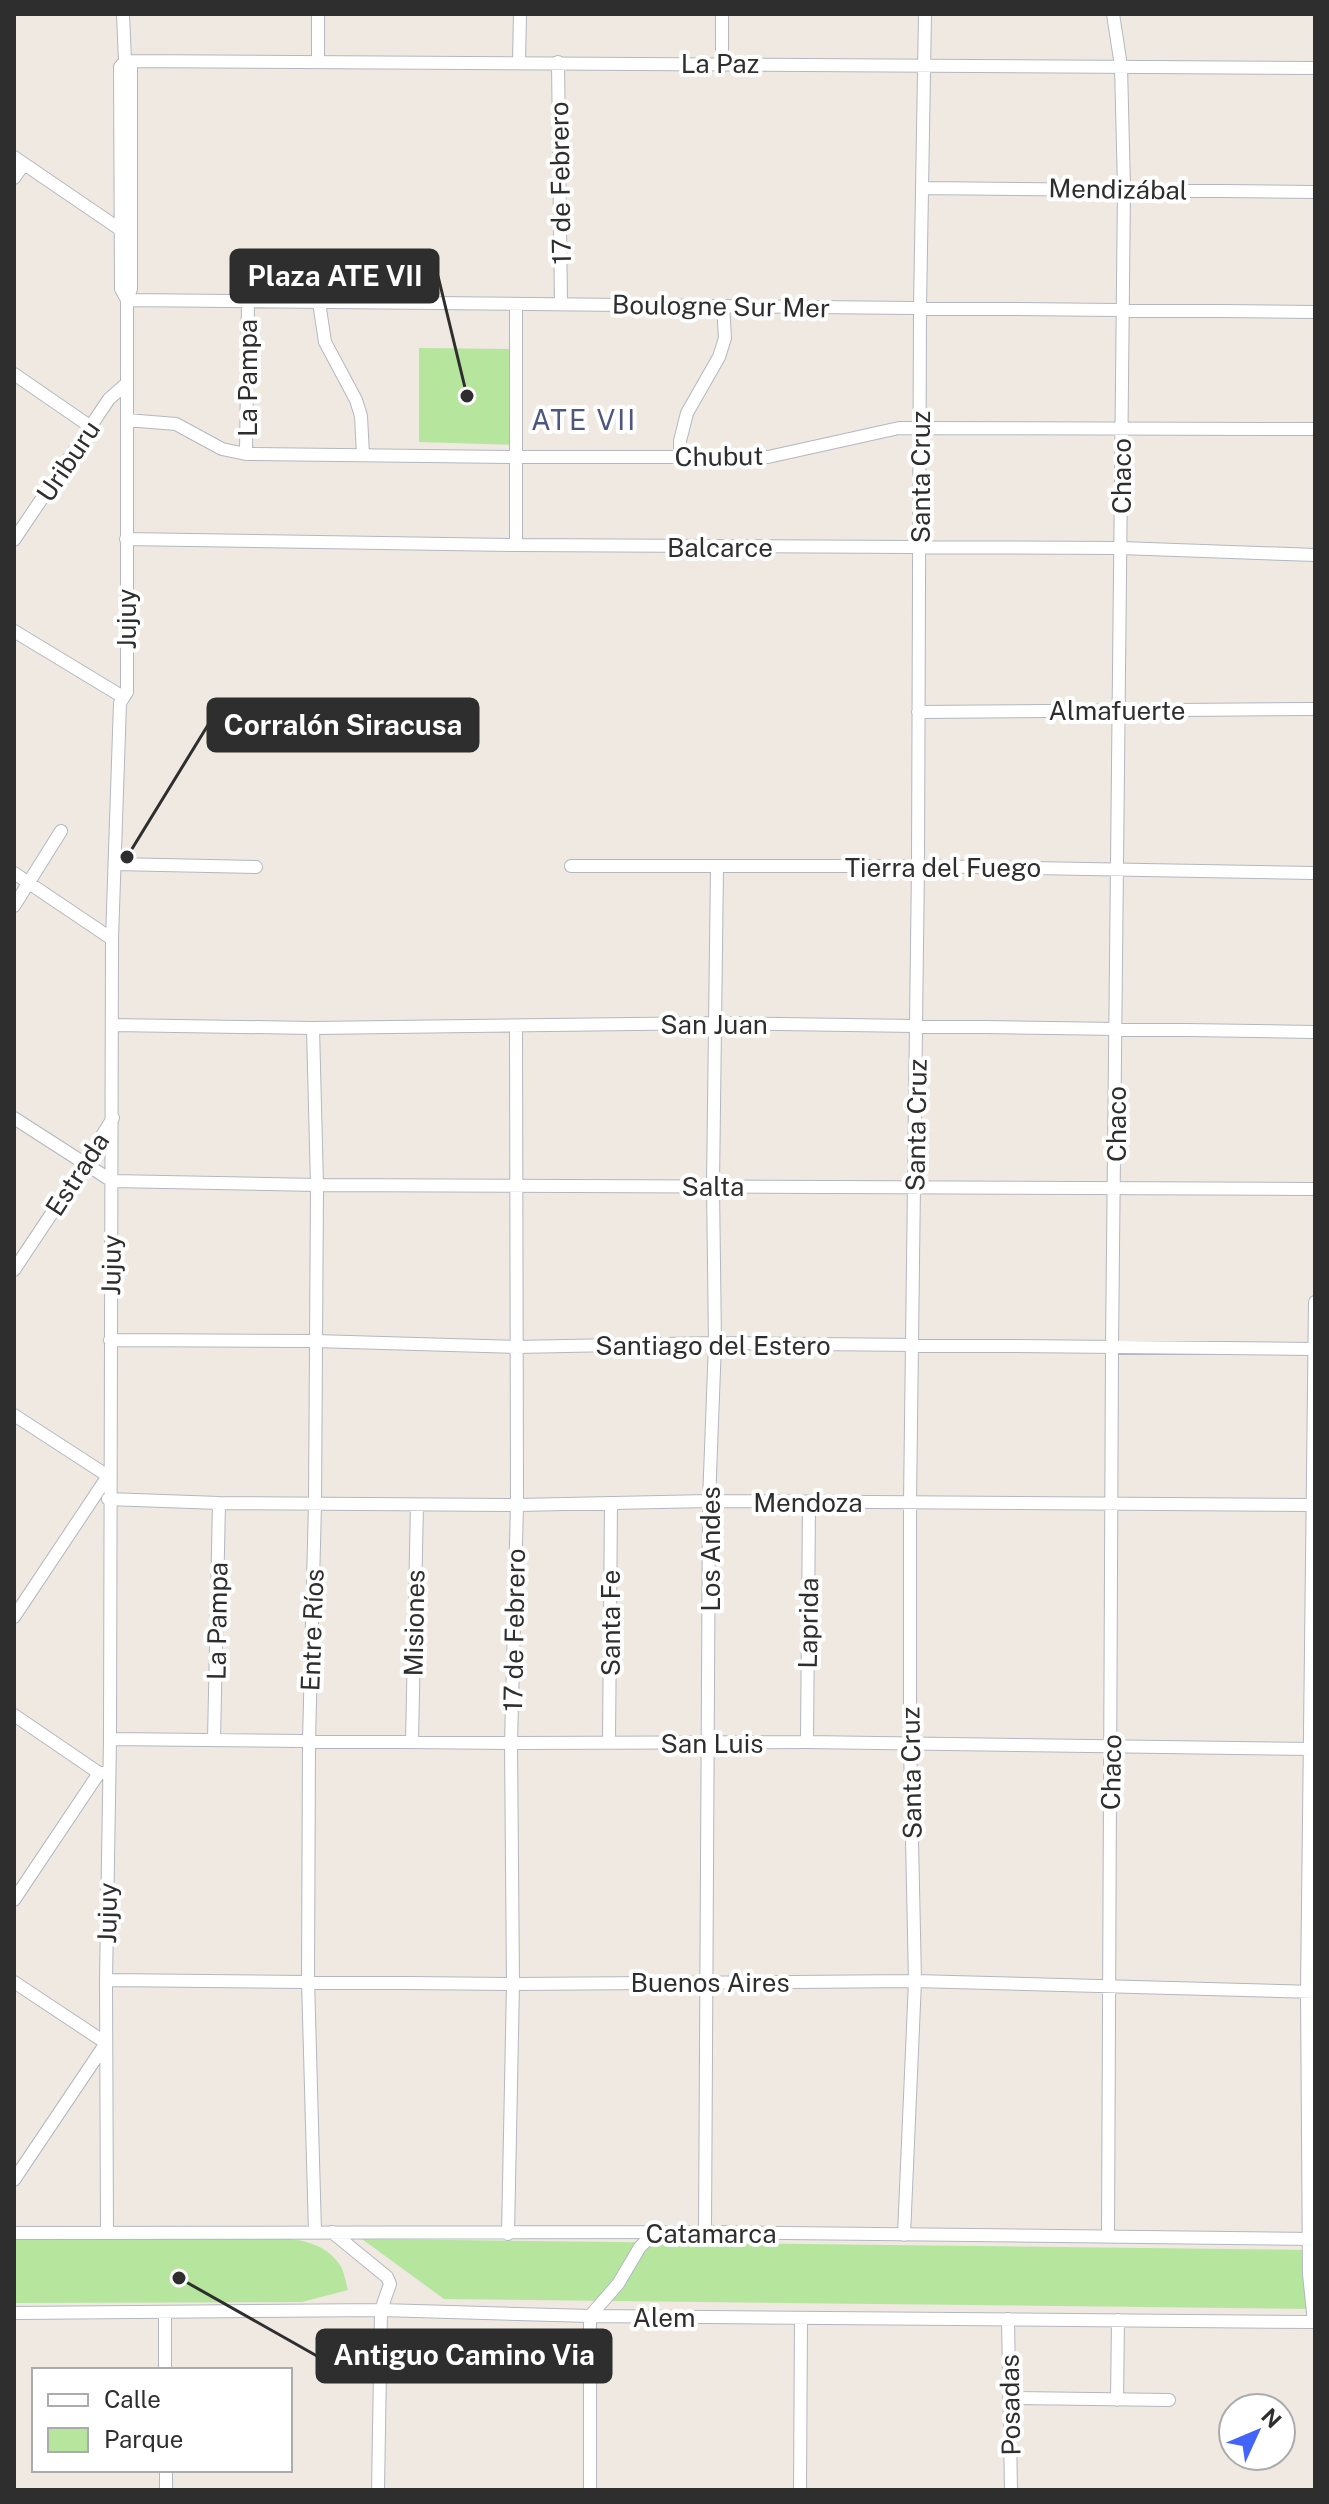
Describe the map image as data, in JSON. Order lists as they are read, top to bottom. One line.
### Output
{"streets":{"street":["La Paz","17 de Febrero","Mendizábal","Boulogne Sur Mer","La Pampa","Chubut","Uriburu","Chaco","Santa Cruz","Balcarce","Jujuy","Almafuerte","Tierra del Fuego","San Juan","Estrada","Salta","Santiago del Estero","Mendoza","Los Andes","Misiones","Santa Fe","Laprida","Entre Ríos","San Luis","Buenos Aires","Catamarca","Alem","Posadas"]},"crossings":[["La Paz","17 de Febrero"],["La Paz","Chaco"],["La Paz","Santa Cruz"],["La Paz","Jujuy"],["17 de Febrero","Boulogne Sur Mer"],["17 de Febrero","San Juan"],["17 de Febrero","Salta"],["17 de Febrero","Santiago del Estero"],["17 de Febrero","Mendoza"],["17 de Febrero","San Luis"],["17 de Febrero","Buenos Aires"],["17 de Febrero","Catamarca"],["Mendizábal","Chaco"],["Mendizábal","Santa Cruz"],["Boulogne Sur Mer","La Pampa"],["Boulogne Sur Mer","Chaco"],["Boulogne Sur Mer","Santa Cruz"],["Boulogne Sur Mer","Jujuy"],["La Pampa","Chubut"],["La Pampa","Mendoza"],["La Pampa","San Luis"],["Chubut","Chaco"],["Chubut","Santa Cruz"],["Chubut","Jujuy"],["Uriburu","Jujuy"],["Chaco","Balcarce"],["Chaco","Almafuerte"],["Chaco","Tierra del Fuego"],["Chaco","San Juan"],["Chaco","Salta"],["Chaco","Santiago del Estero"],["Chaco","Mendoza"],["Chaco","San Luis"],["Chaco","Buenos Aires"],["Chaco","Catamarca"],["Santa Cruz","Balcarce"],["Santa Cruz","Almafuerte"],["Santa Cruz","Tierra del Fuego"],["Santa Cruz","San Juan"],["Santa Cruz","Salta"],["Santa Cruz","Santiago del Estero"],["Santa Cruz","Mendoza"],["Santa Cruz","San Luis"],["Santa Cruz","Buenos Aires"],["Santa Cruz","Catamarca"],["Balcarce","Jujuy"],["Jujuy","San Juan"],["Jujuy","Estrada"],["Jujuy","Salta"],["Jujuy","Santiago del Estero"],["Jujuy","Mendoza"],["Jujuy","San Luis"],["Jujuy","Buenos Aires"],["Jujuy","Catamarca"],["Tierra del Fuego","Los Andes"],["San Juan","Los Andes"],["San Juan","Entre Ríos"],["Salta","Los Andes"],["Salta","Entre Ríos"],["Santiago del Estero","Los Andes"],["Santiago del Estero","Entre Ríos"],["Mendoza","Los Andes"],["Mendoza","Misiones"],["Mendoza","Santa Fe"],["Mendoza","Laprida"],["Mendoza","Entre Ríos"],["Los Andes","San Luis"],["Los Andes","Buenos Aires"],["Los Andes","Catamarca"],["Misiones","San Luis"],["Santa Fe","San Luis"],["Laprida","San Luis"],["Entre Ríos","San Luis"],["Entre Ríos","Buenos Aires"],["Entre Ríos","Catamarca"],["Alem","Posadas"]],"districts":["ATE VII"],"places":["Plaza ATE VII","Corralón Siracusa","Antiguo Camino Via"],"legend":["Calle","Parque"],"north":"top right"}
